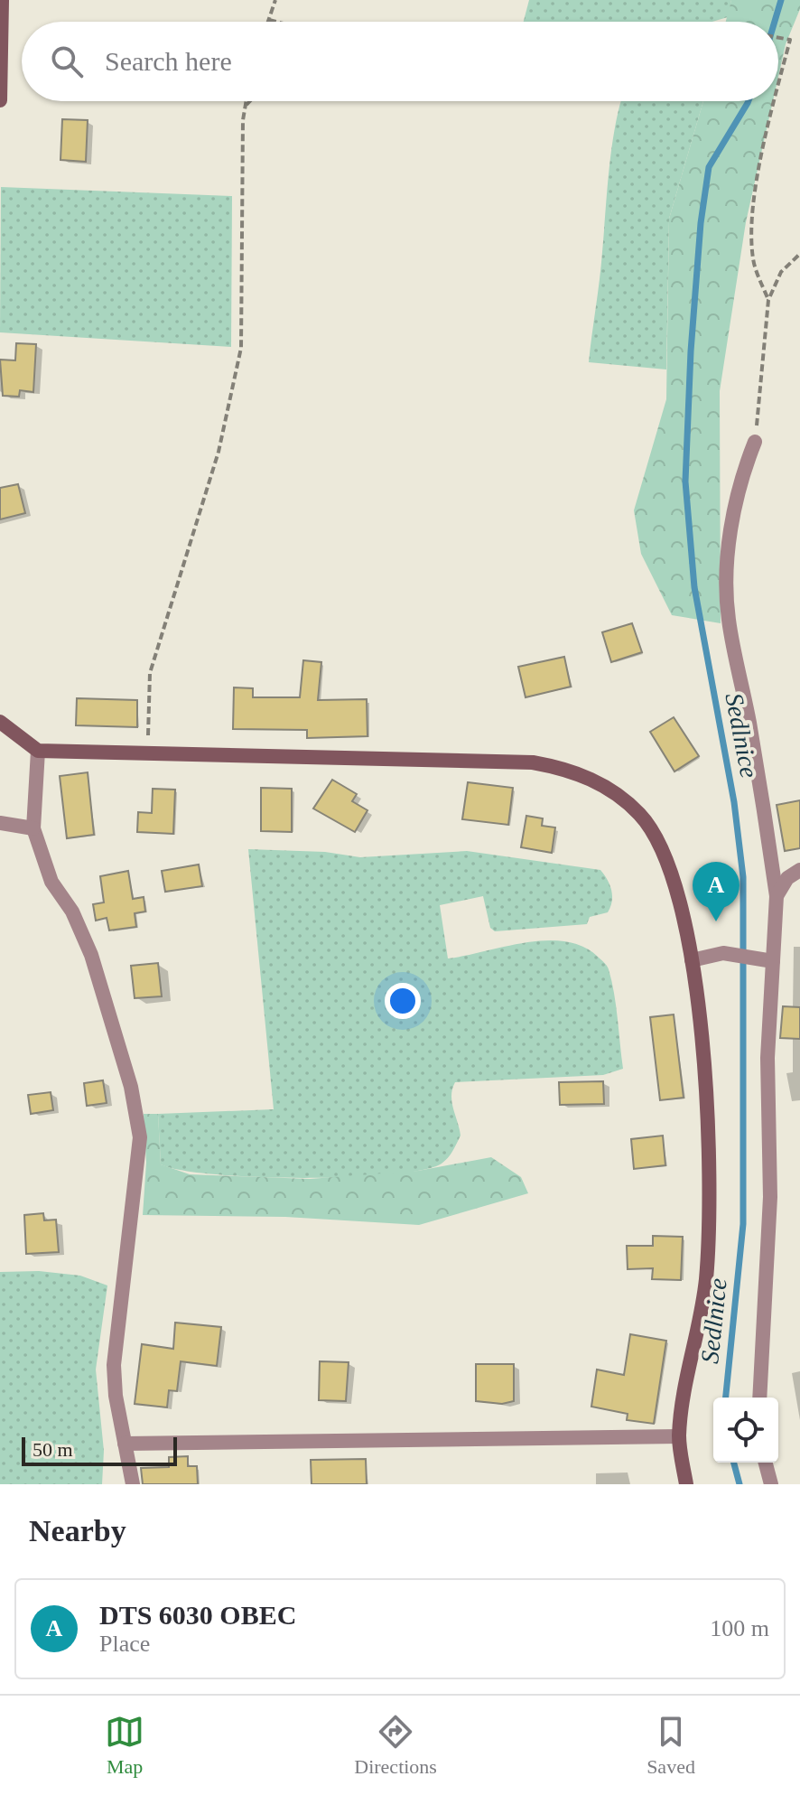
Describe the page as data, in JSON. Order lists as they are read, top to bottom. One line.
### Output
{"water":["Sedlnice"],"scale_bar":"50 m","page":{"search":"Search here","pins":"A","scale":"50 m","heading":"Nearby","list":[{"mark":"A","name":"DTS 6030 OBEC","note":"Place","value":"100 m"}],"nav":["Map","Directions","Saved"]}}
